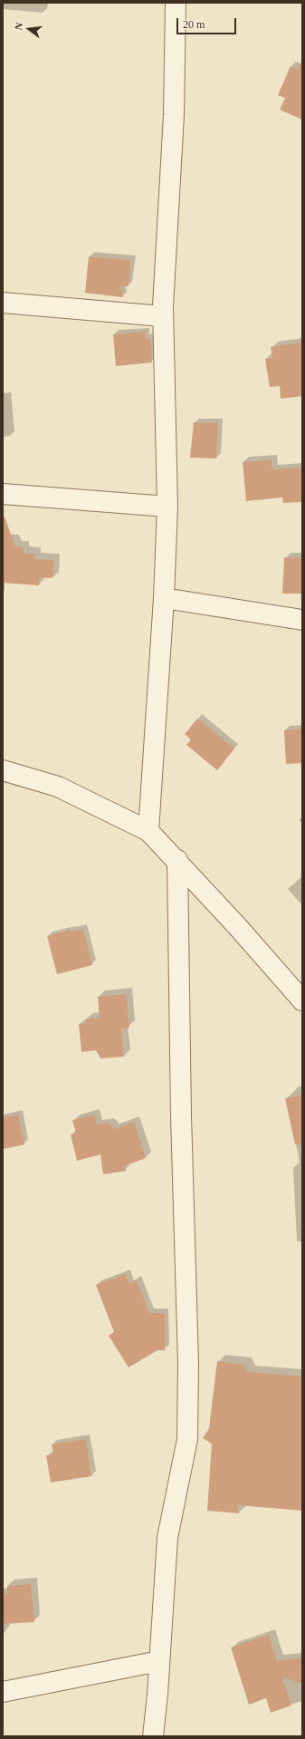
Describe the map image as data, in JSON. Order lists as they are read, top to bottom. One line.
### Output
{"scale_bar":"20 m","north":"left"}
